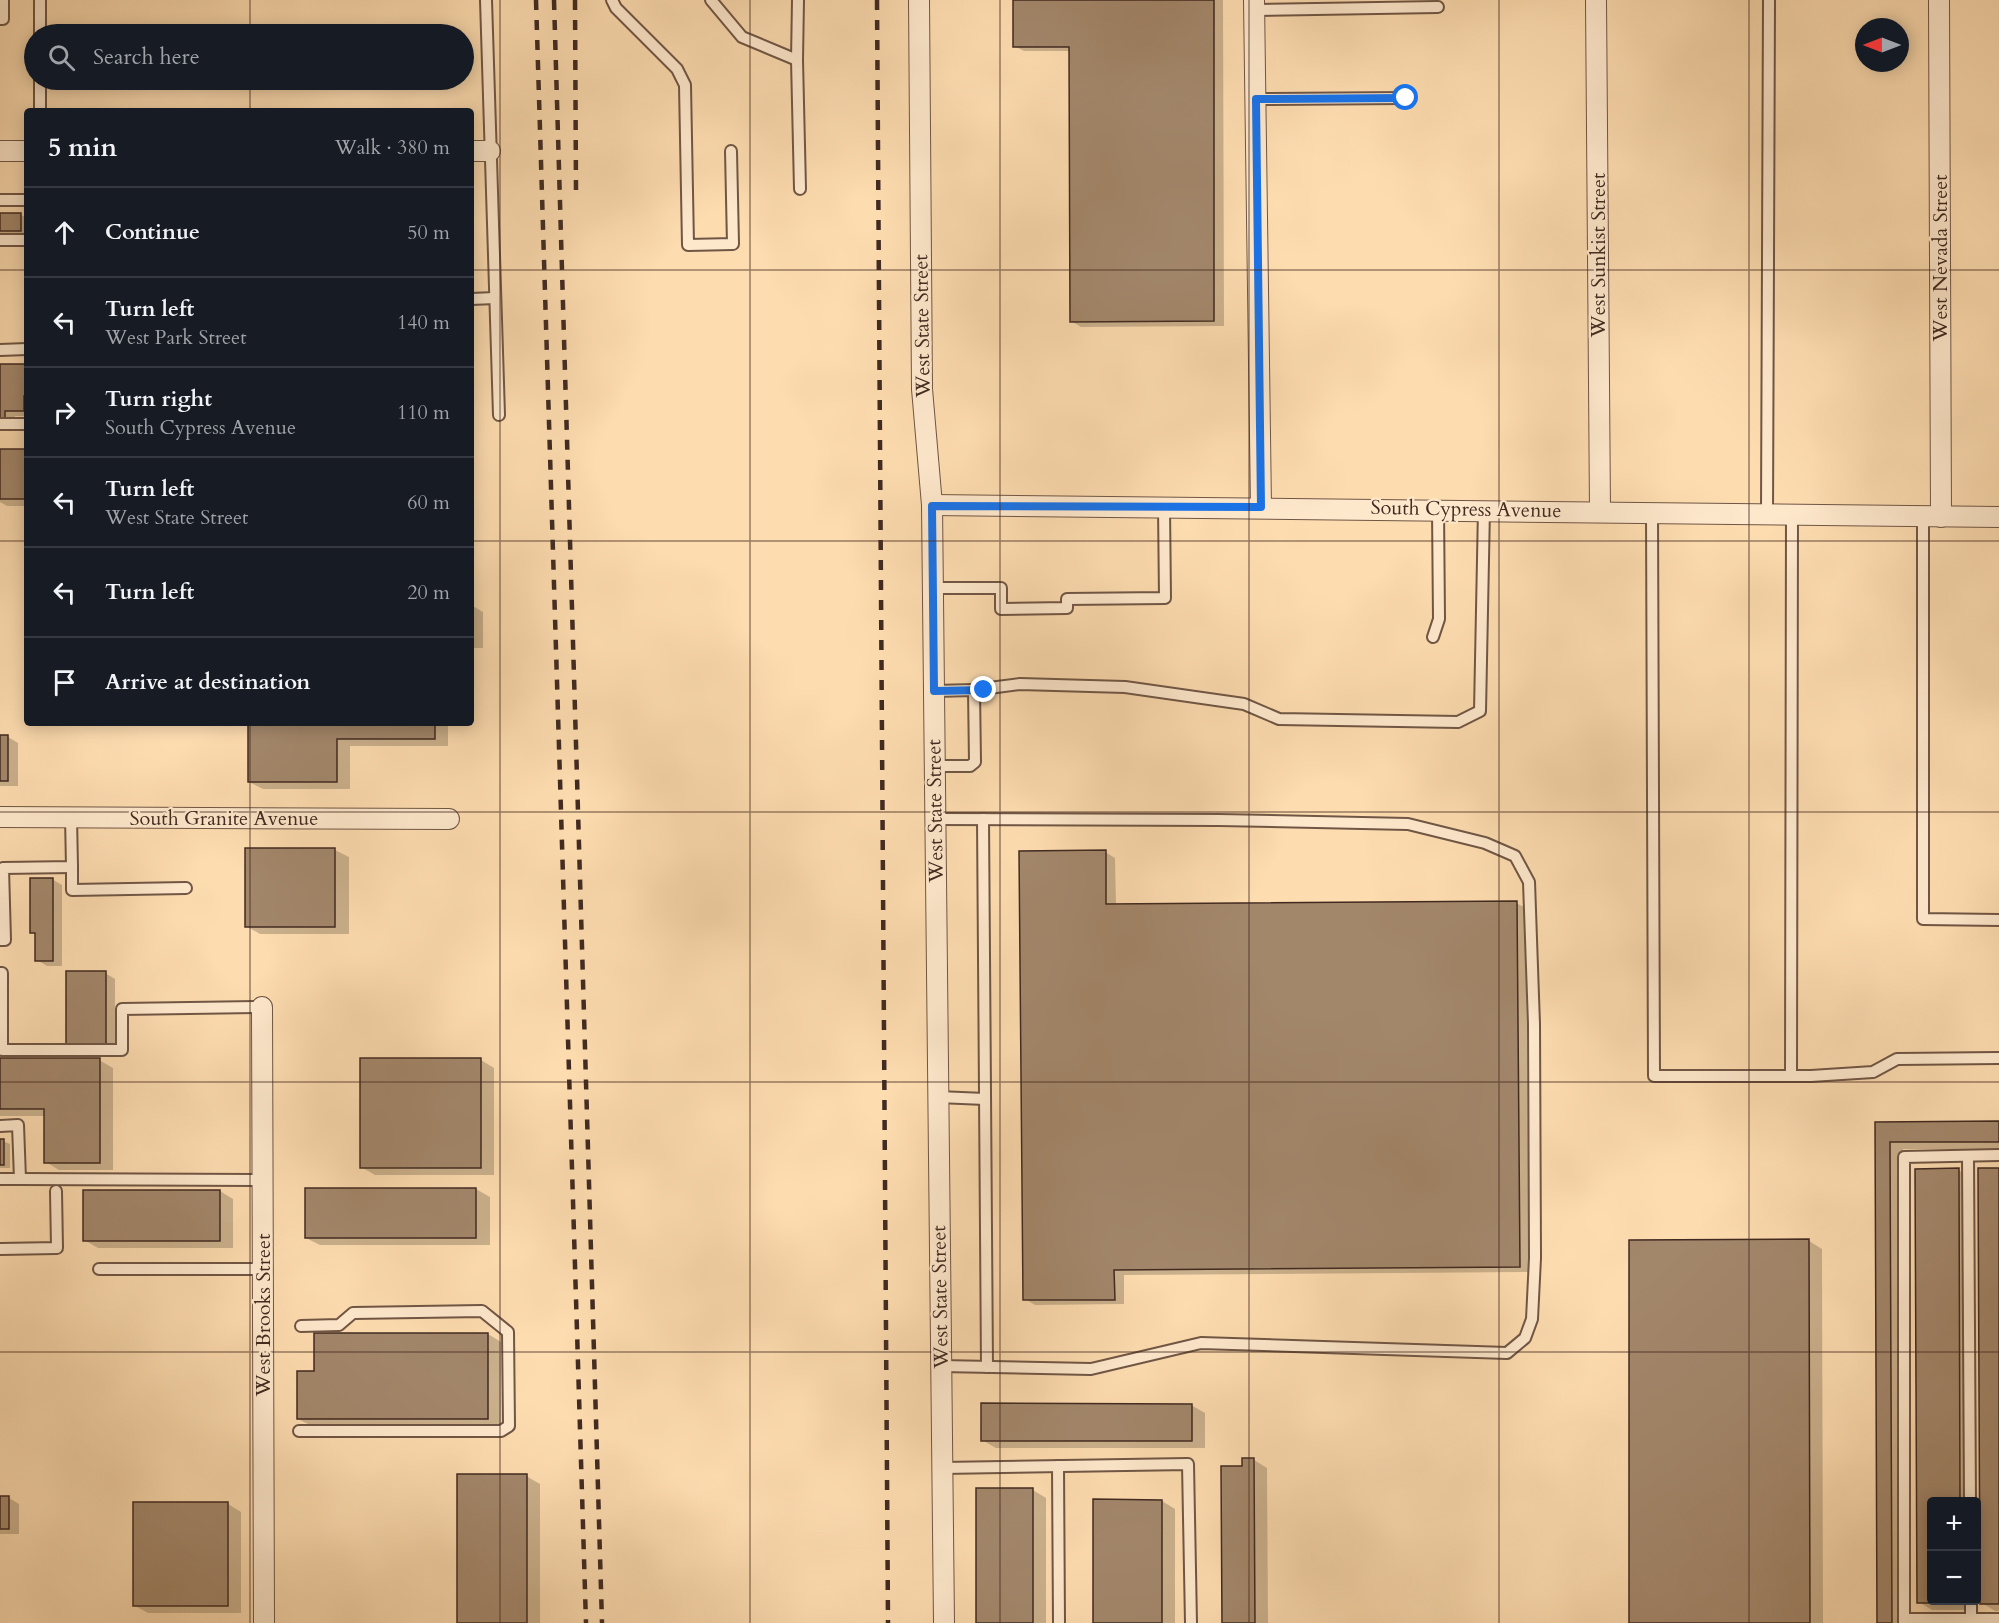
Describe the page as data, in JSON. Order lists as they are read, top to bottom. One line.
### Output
{"streets":{"street":["West Sunkist Street","West Nevada Street","West State Street","South Cypress Avenue","South Granite Avenue","West Brooks Street"]},"crossings":[["West Sunkist Street","South Cypress Avenue"],["West Nevada Street","South Cypress Avenue"],["West State Street","South Cypress Avenue"]],"north":"left","page":{"search":"Search here","heading":["5 min","Walk · 380 m"],"list":[["Continue","50 m"],["Turn left","West Park Street","140 m"],["Turn right","South Cypress Avenue","110 m"],["Turn left","West State Street","60 m"],["Turn left","20 m"],"Arrive at destination"],"map_buttons":["+","−"]}}
